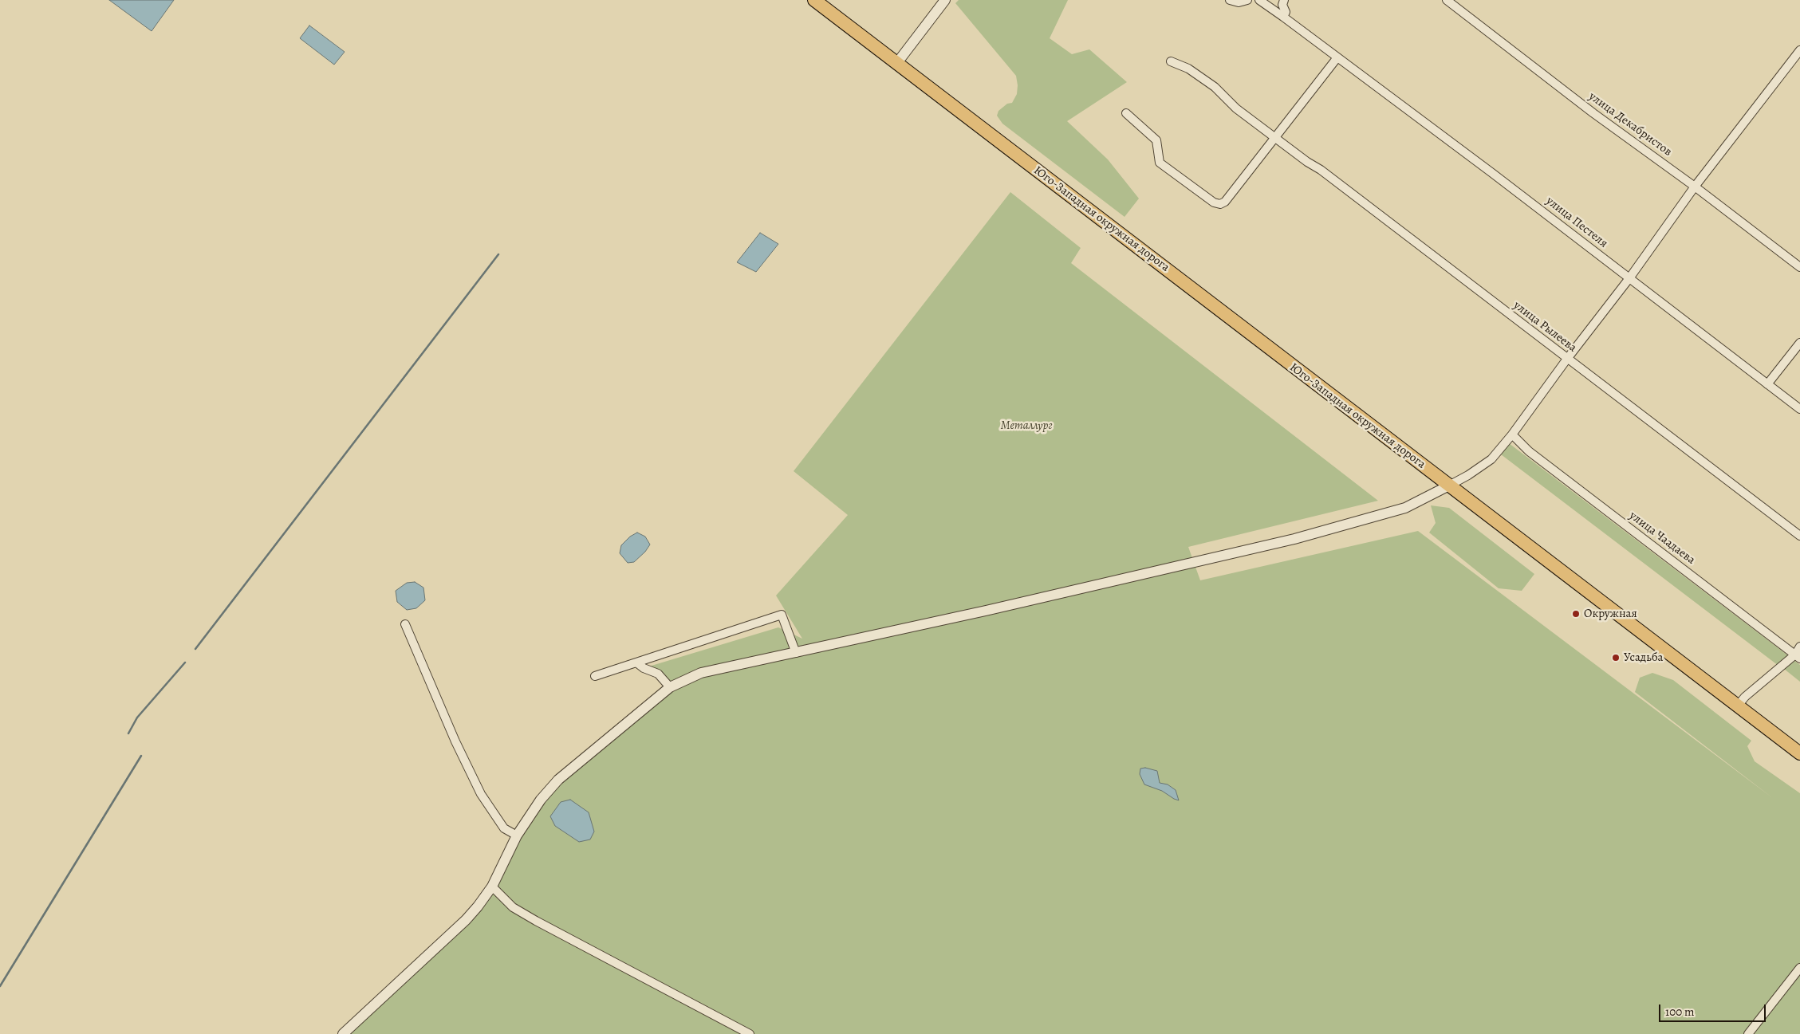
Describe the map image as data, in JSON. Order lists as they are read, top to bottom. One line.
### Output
{"streets":{"highway":["Юго-Западная окружная дорога"],"street":["улица Декабристов","улица Пестеля","улица Рылеева","улица Чаадаева"]},"parks":["Металлург"],"places":["Окружная","Усадьба"],"scale_bar":"100 m"}
